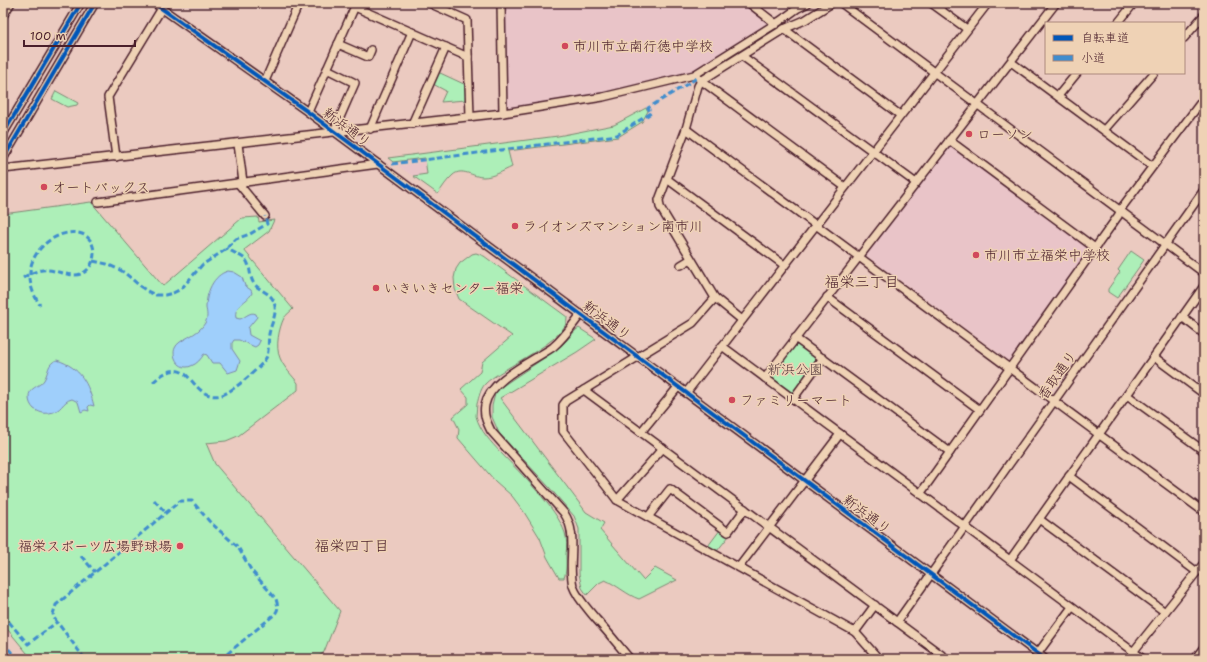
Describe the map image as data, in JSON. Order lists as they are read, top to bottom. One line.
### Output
{"streets":{"street":["新浜通り","香取通り"]},"crossings":[["新浜通り","香取通り"]],"districts":["福栄三丁目","福栄四丁目"],"parks":["新浜公園"],"places":["市川市立南行徳中学校","ローソン","オートバックス","ライオンズマンション南市川","市川市立福栄中学校","いきいきセンター福栄","ファミリーマート","福栄スポーツ広場野球場"],"legend":["自転車道","小道"],"scale_bar":"100 m"}
